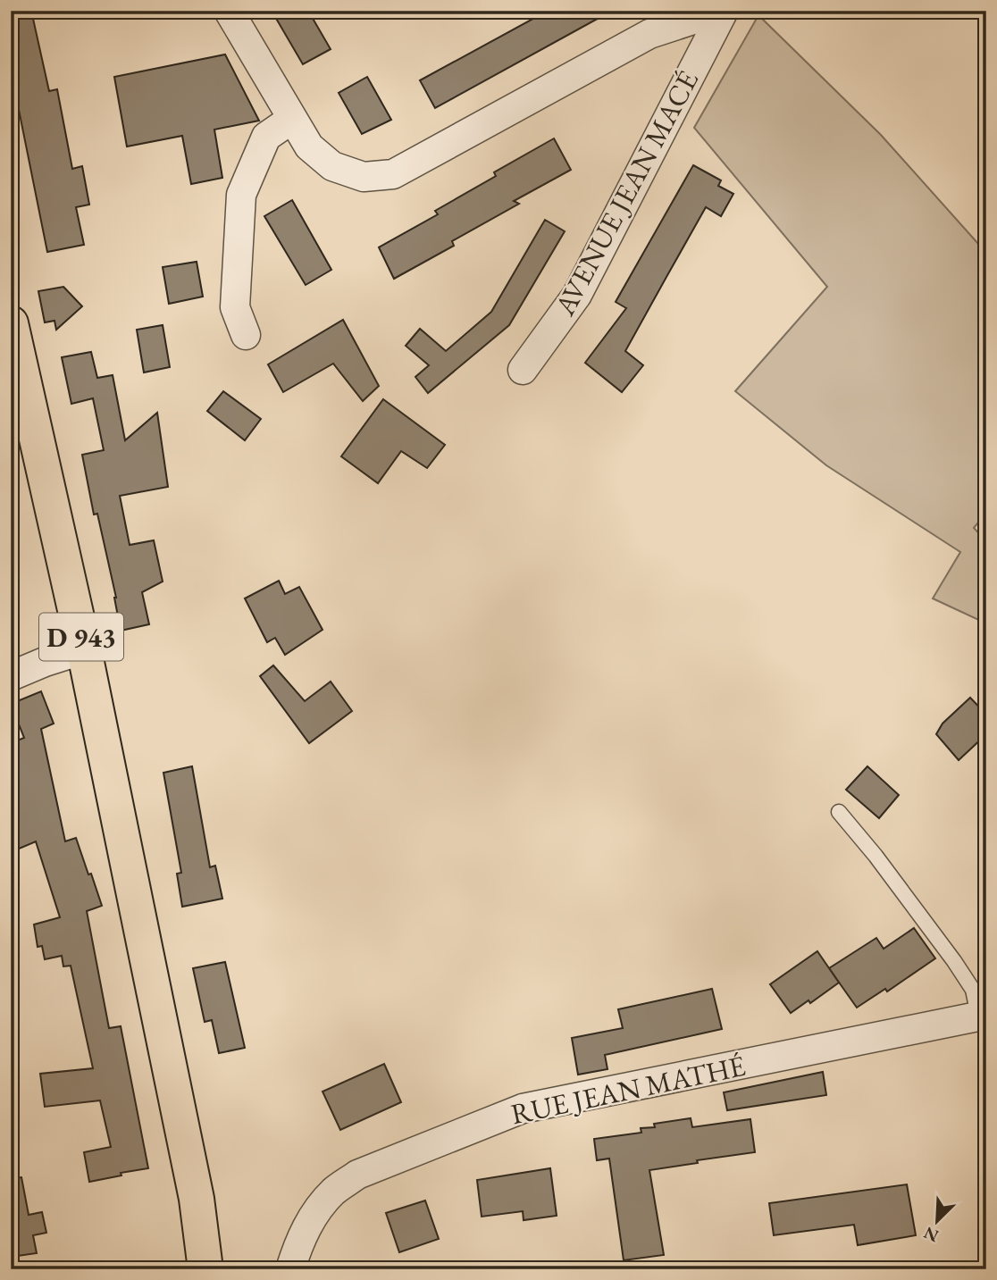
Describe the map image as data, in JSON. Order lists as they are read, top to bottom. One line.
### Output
{"streets":{"main road":["D 943"],"street":["AVENUE JEAN MACÉ","RUE JEAN MATHÉ"]},"north":"bottom left"}
